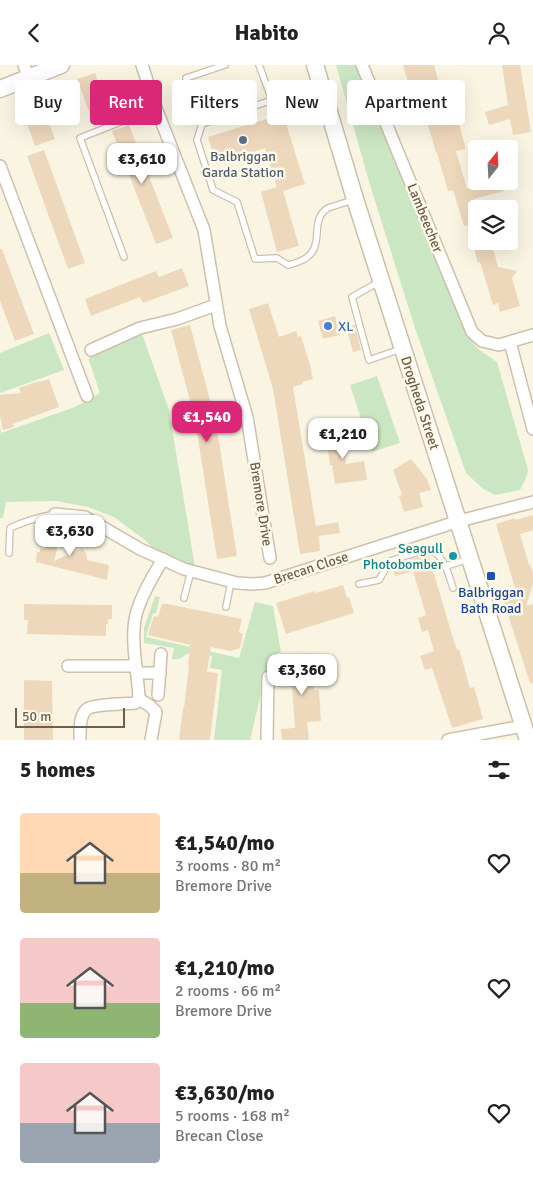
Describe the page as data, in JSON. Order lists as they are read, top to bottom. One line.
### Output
{"streets":{"main road":["Drogheda Street"],"street":["Lambeecher","Bremore Drive","Brecan Close"]},"crossings":[["Drogheda Street","Brecan Close"]],"places":{"other":["Balbriggan Garda Station","XL","Seagull Photobomber"],"transit":["Balbriggan Bath Road"]},"scale_bar":"50 m","north":"top","page":{"header":"Habito","chip":["Buy","Rent","Filters","New","Apartment"],"price":["€3,610","€1,540","€1,210","€3,630","€3,360"],"scale":"50 m","heading":"5 homes","list":[{"name":"€1,540/mo","note":"3 rooms · 80 m² · Bremore Drive"},{"name":"€1,210/mo","note":"2 rooms · 66 m² · Bremore Drive"},{"name":"€3,630/mo","note":"5 rooms · 168 m² · Brecan Close"}]}}
